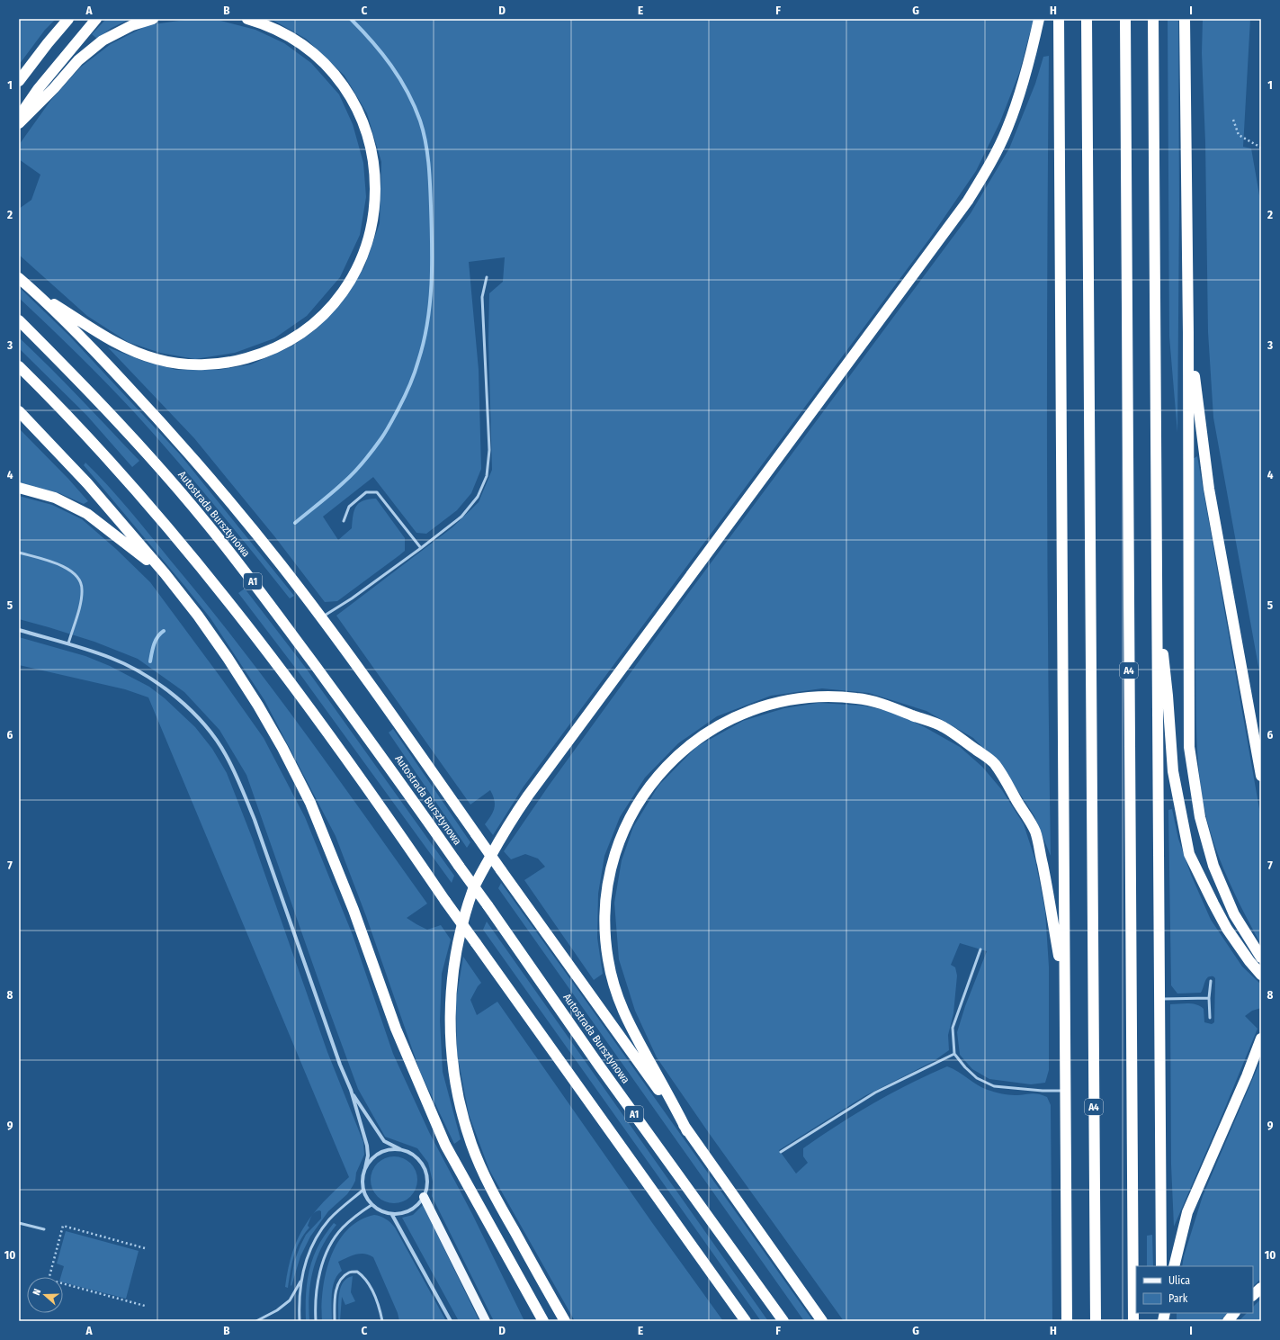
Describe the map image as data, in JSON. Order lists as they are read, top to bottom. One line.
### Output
{"streets":{"highway":["Autostrada Bursztynowa","A1","A4"]},"legend":["Ulica","Park"],"north":"left","grid":{"columns":["A","B","C","D","E","F","G","H","I"],"rows":["1","2","3","4","5","6","7","8","9","10"]}}
